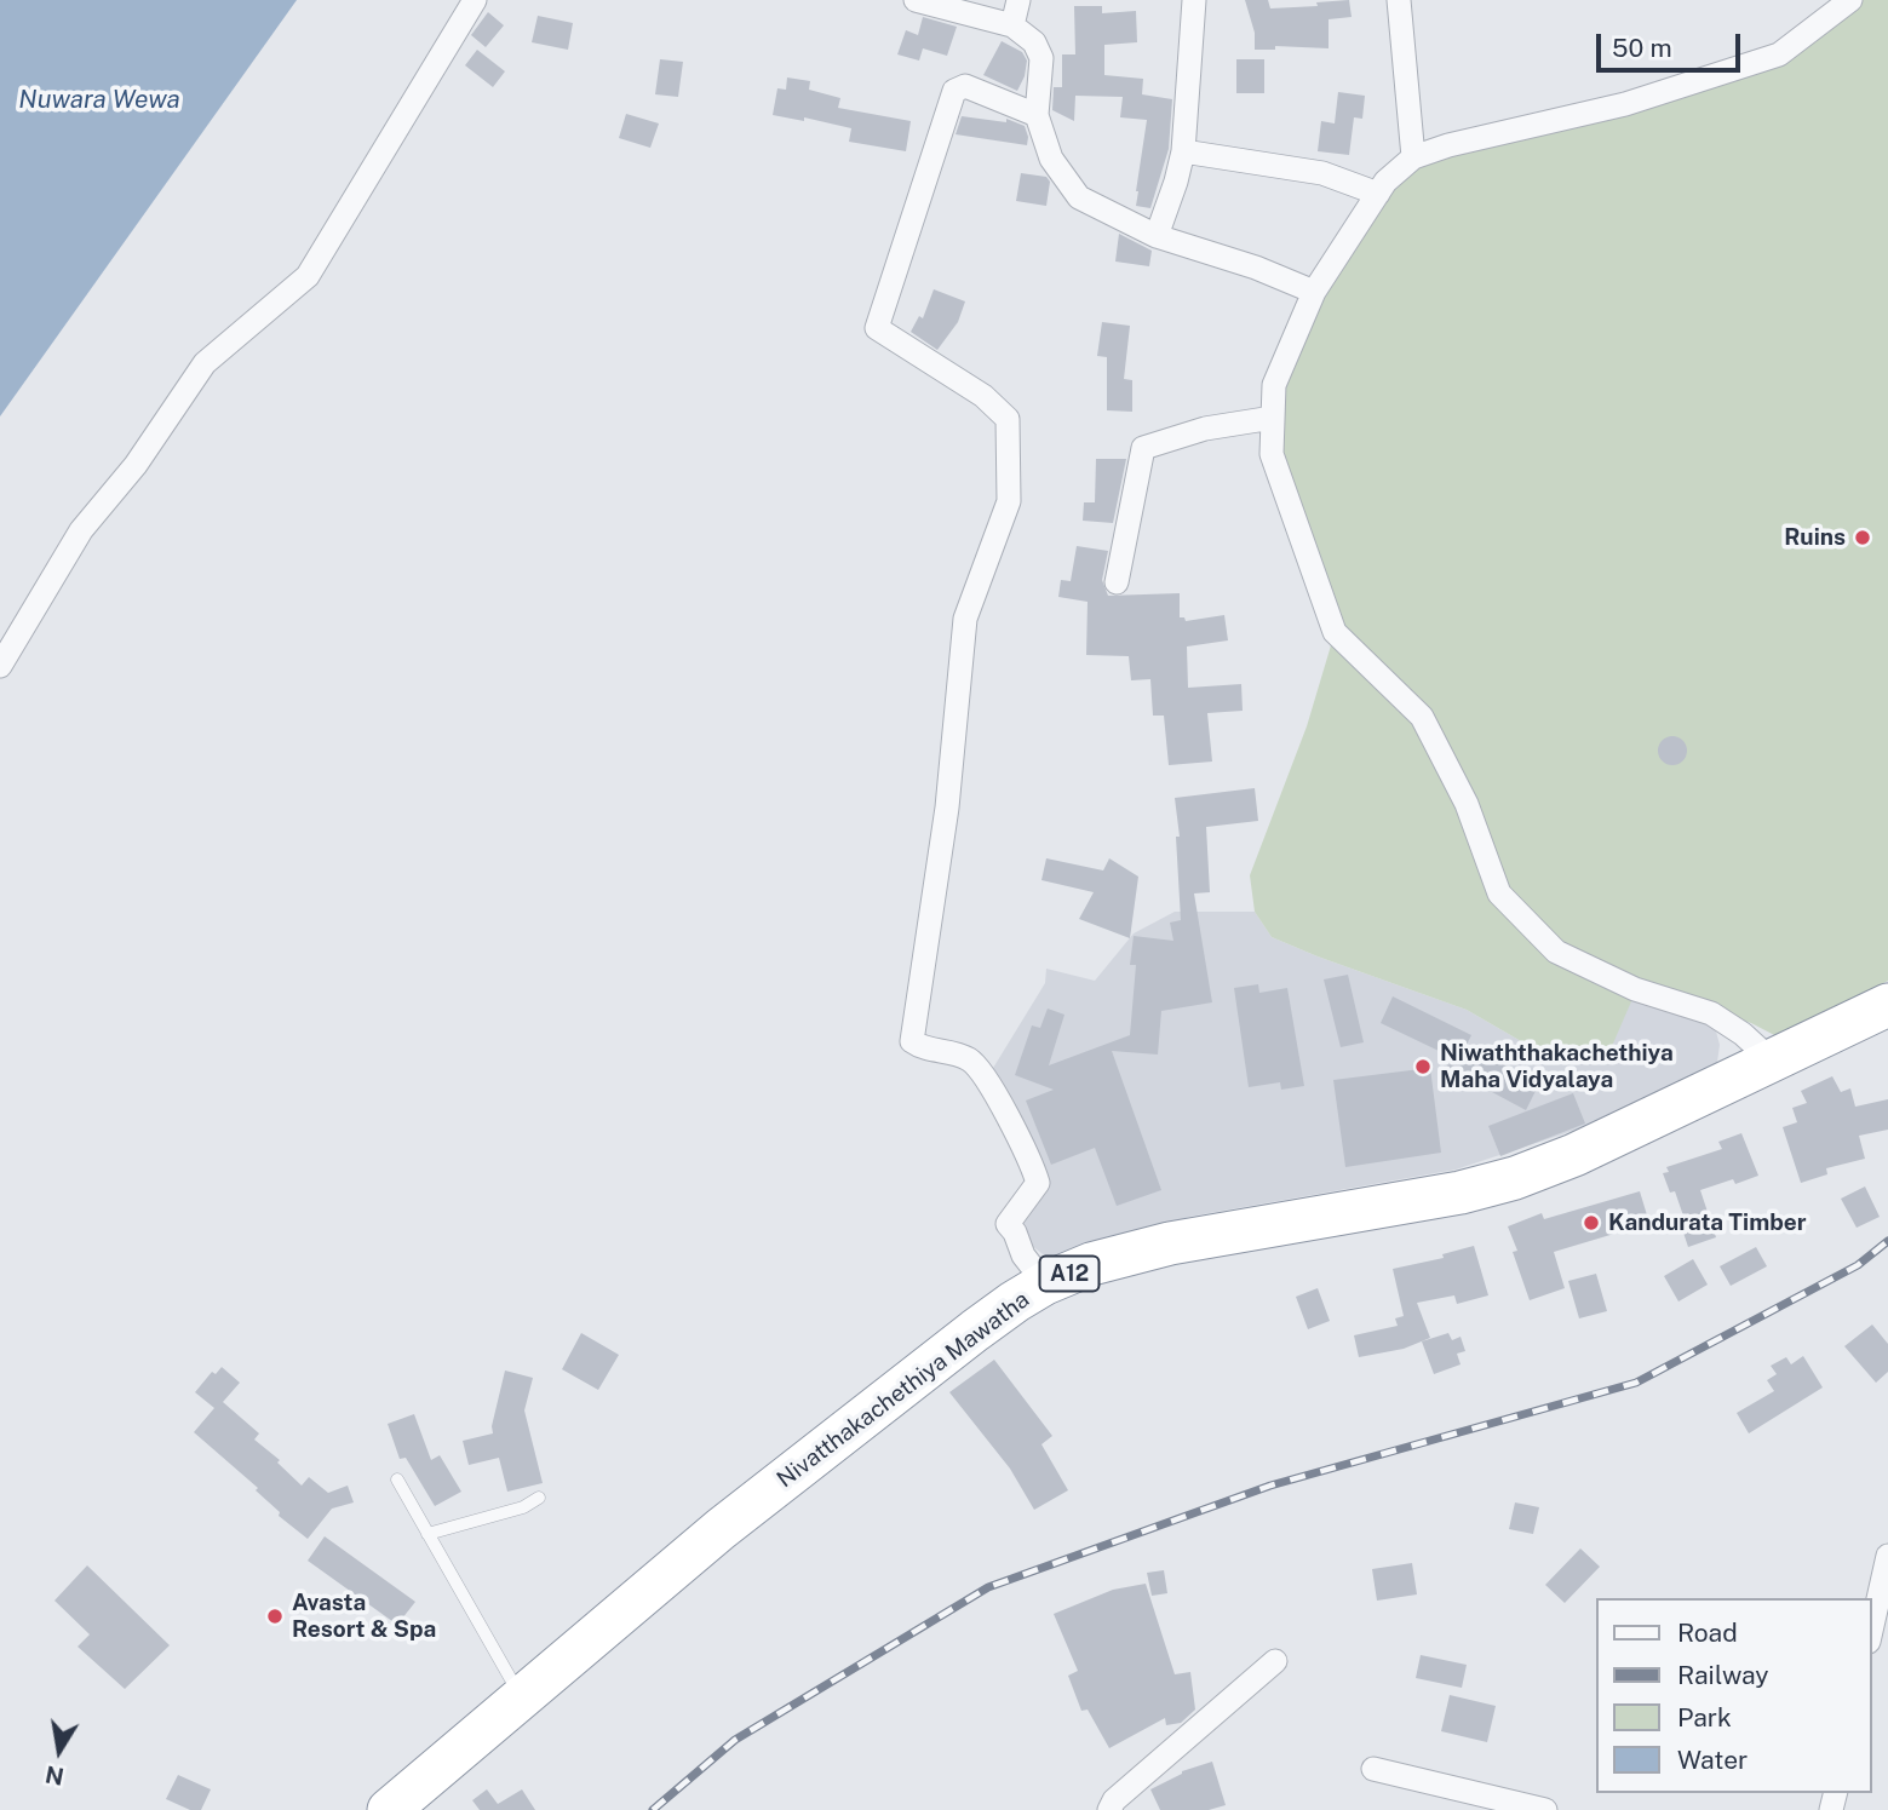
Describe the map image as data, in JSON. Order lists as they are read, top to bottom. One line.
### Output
{"streets":{"highway":["A12","Nivatthakachethiya Mawatha"]},"water":["Nuwara Wewa"],"places":["Ruins","Niwaththakachethiya Maha Vidyalaya","Kandurata Timber","Avasta Resort & Spa"],"legend":["Road","Railway","Park","Water"],"scale_bar":"50 m","north":"bottom"}
